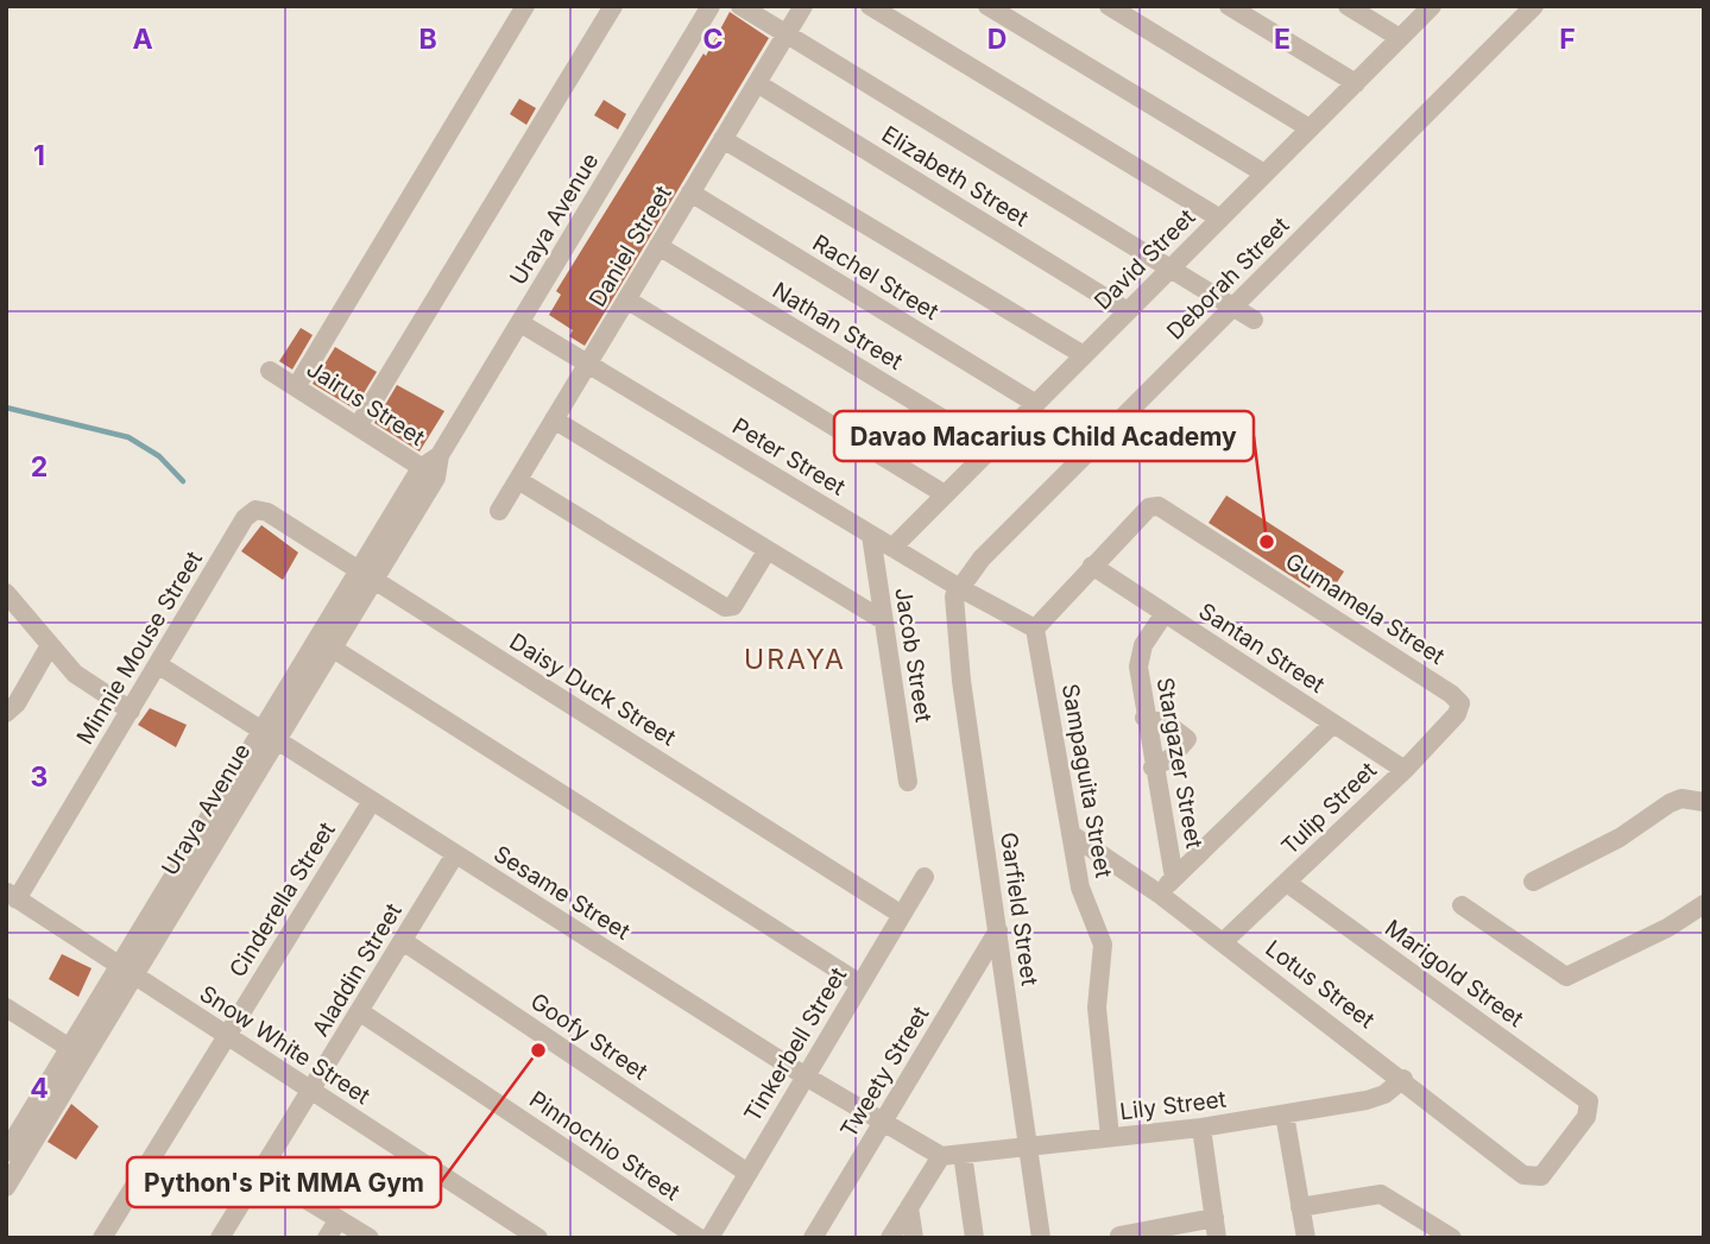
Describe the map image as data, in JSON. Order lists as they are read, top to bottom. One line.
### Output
{"streets":{"street":["Elizabeth Street","Uraya Avenue","Daniel Street","David Street","Rachel Street","Deborah Street","Nathan Street","Jairus Street","Peter Street","Gumamela Street","Minnie Mouse Street","Santan Street","Jacob Street","Daisy Duck Street","Stargazer Street","Sampaguita Street","Tulip Street","Sesame Street","Cinderella Street","Garfield Street","Aladdin Street","Marigold Street","Lotus Street","Goofy Street","Snow White Street","Tinkerbell Street","Tweety Street","Lily Street","Pinnochio Street"]},"crossings":[["Elizabeth Street","Daniel Street"],["Elizabeth Street","David Street"],["Uraya Avenue","Jairus Street"],["Uraya Avenue","Peter Street"],["Uraya Avenue","Daisy Duck Street"],["Uraya Avenue","Sesame Street"],["Uraya Avenue","Snow White Street"],["Daniel Street","Rachel Street"],["Daniel Street","Nathan Street"],["Daniel Street","Peter Street"],["David Street","Rachel Street"],["David Street","Nathan Street"],["David Street","Peter Street"],["Deborah Street","Peter Street"],["Deborah Street","Garfield Street"],["Peter Street","Jacob Street"],["Peter Street","Sampaguita Street"],["Peter Street","Garfield Street"],["Gumamela Street","Santan Street"],["Gumamela Street","Tulip Street"],["Minnie Mouse Street","Daisy Duck Street"],["Minnie Mouse Street","Sesame Street"],["Minnie Mouse Street","Snow White Street"],["Santan Street","Stargazer Street"],["Santan Street","Tulip Street"],["Daisy Duck Street","Tinkerbell Street"],["Sampaguita Street","Lotus Street"],["Sampaguita Street","Lily Street"],["Tulip Street","Marigold Street"],["Tulip Street","Lotus Street"],["Sesame Street","Cinderella Street"],["Sesame Street","Aladdin Street"],["Sesame Street","Tinkerbell Street"],["Sesame Street","Tweety Street"],["Sesame Street","Lily Street"],["Cinderella Street","Snow White Street"],["Garfield Street","Tweety Street"],["Garfield Street","Lily Street"],["Aladdin Street","Goofy Street"],["Aladdin Street","Snow White Street"],["Aladdin Street","Pinnochio Street"],["Marigold Street","Lotus Street"],["Lotus Street","Lily Street"],["Goofy Street","Tinkerbell Street"]],"districts":["URAYA"],"places":["Davao Macarius Child Academy","Python's Pit MMA Gym"],"grid":{"columns":["A","B","C","D","E","F"],"rows":["1","2","3","4"]}}
